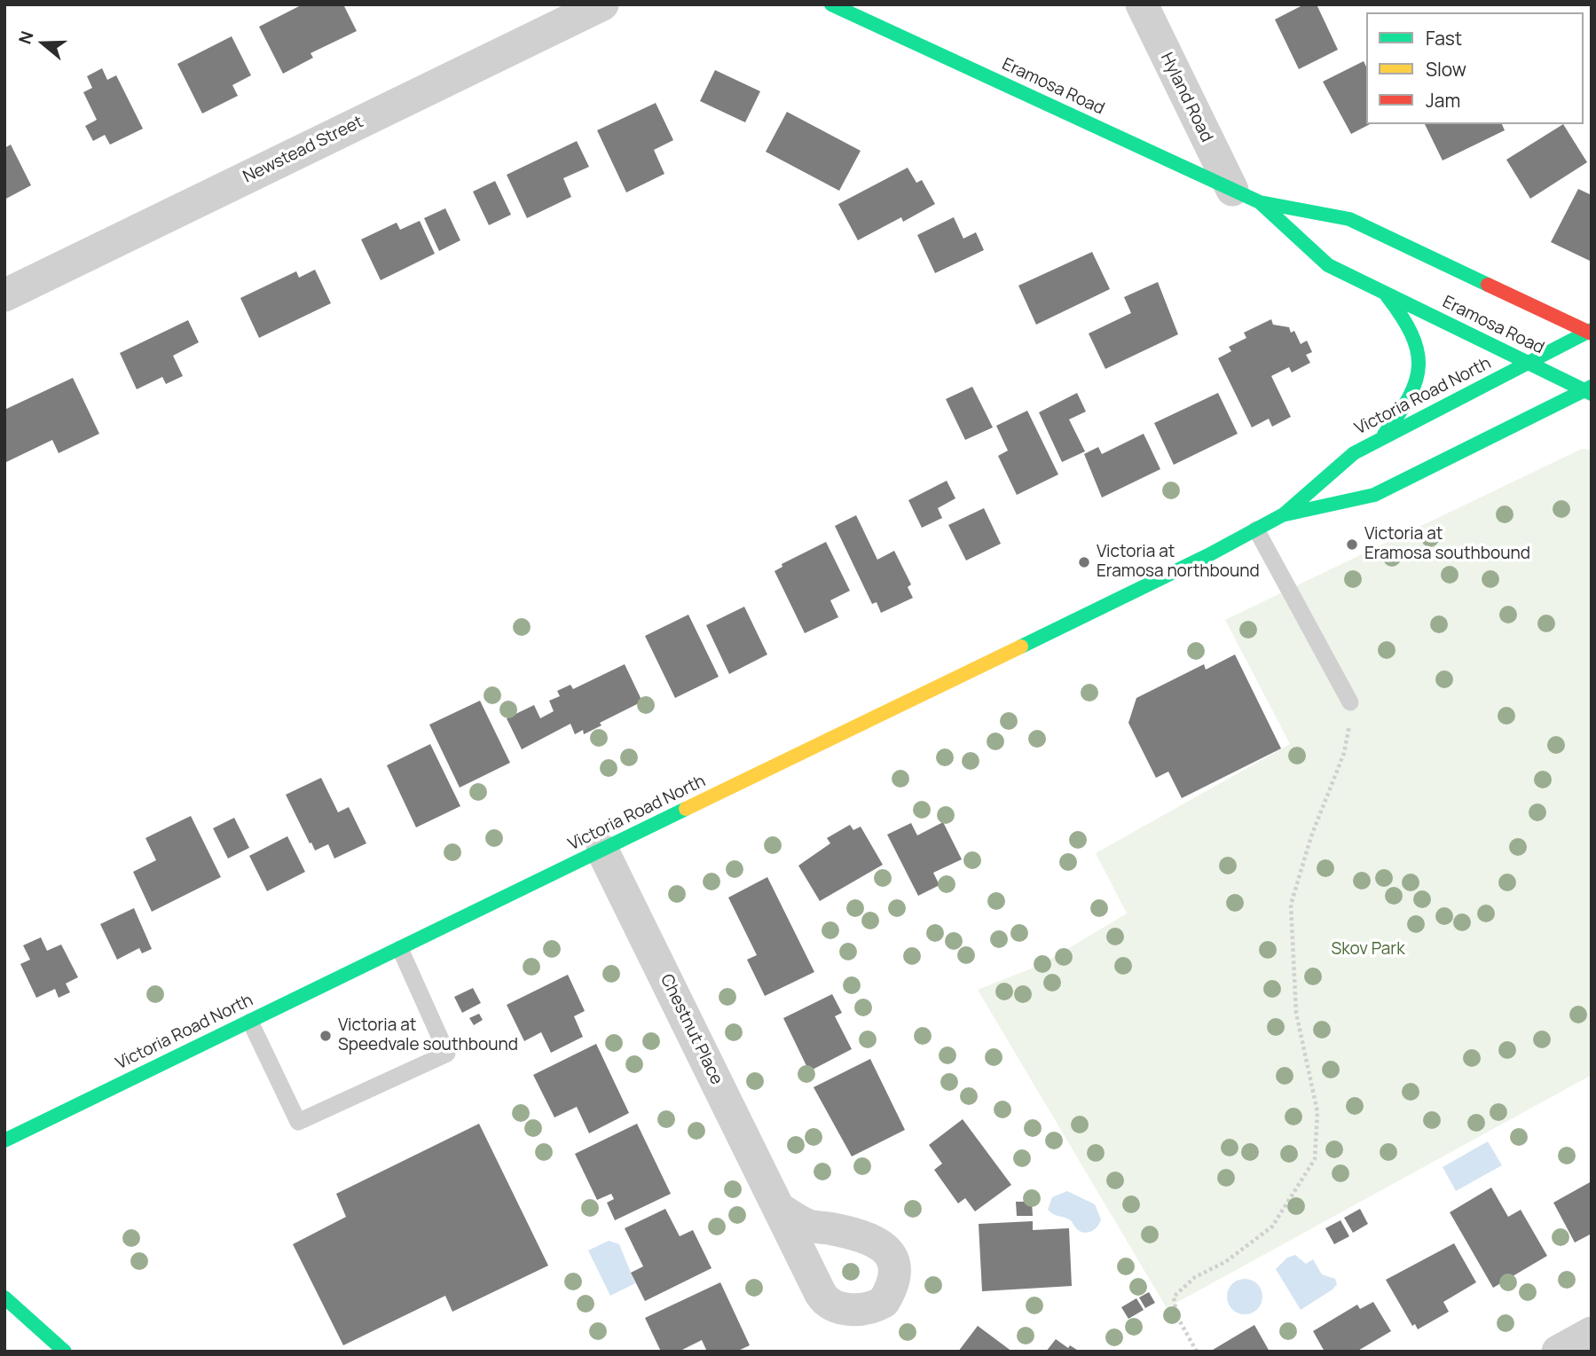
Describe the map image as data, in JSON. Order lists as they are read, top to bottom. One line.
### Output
{"streets":{"main road":["Eramosa Road","Victoria Road North"],"street":["Hyland Road","Newstead Street","Chestnut Place"]},"crossings":[["Eramosa Road","Hyland Road"],["Eramosa Road","Victoria Road North"],["Victoria Road North","Chestnut Place"]],"parks":["Skov Park"],"places":["Victoria at Eramosa southbound","Victoria at Eramosa northbound","Victoria at Speedvale southbound"],"legend":["Fast","Slow","Jam"],"north":"left"}
